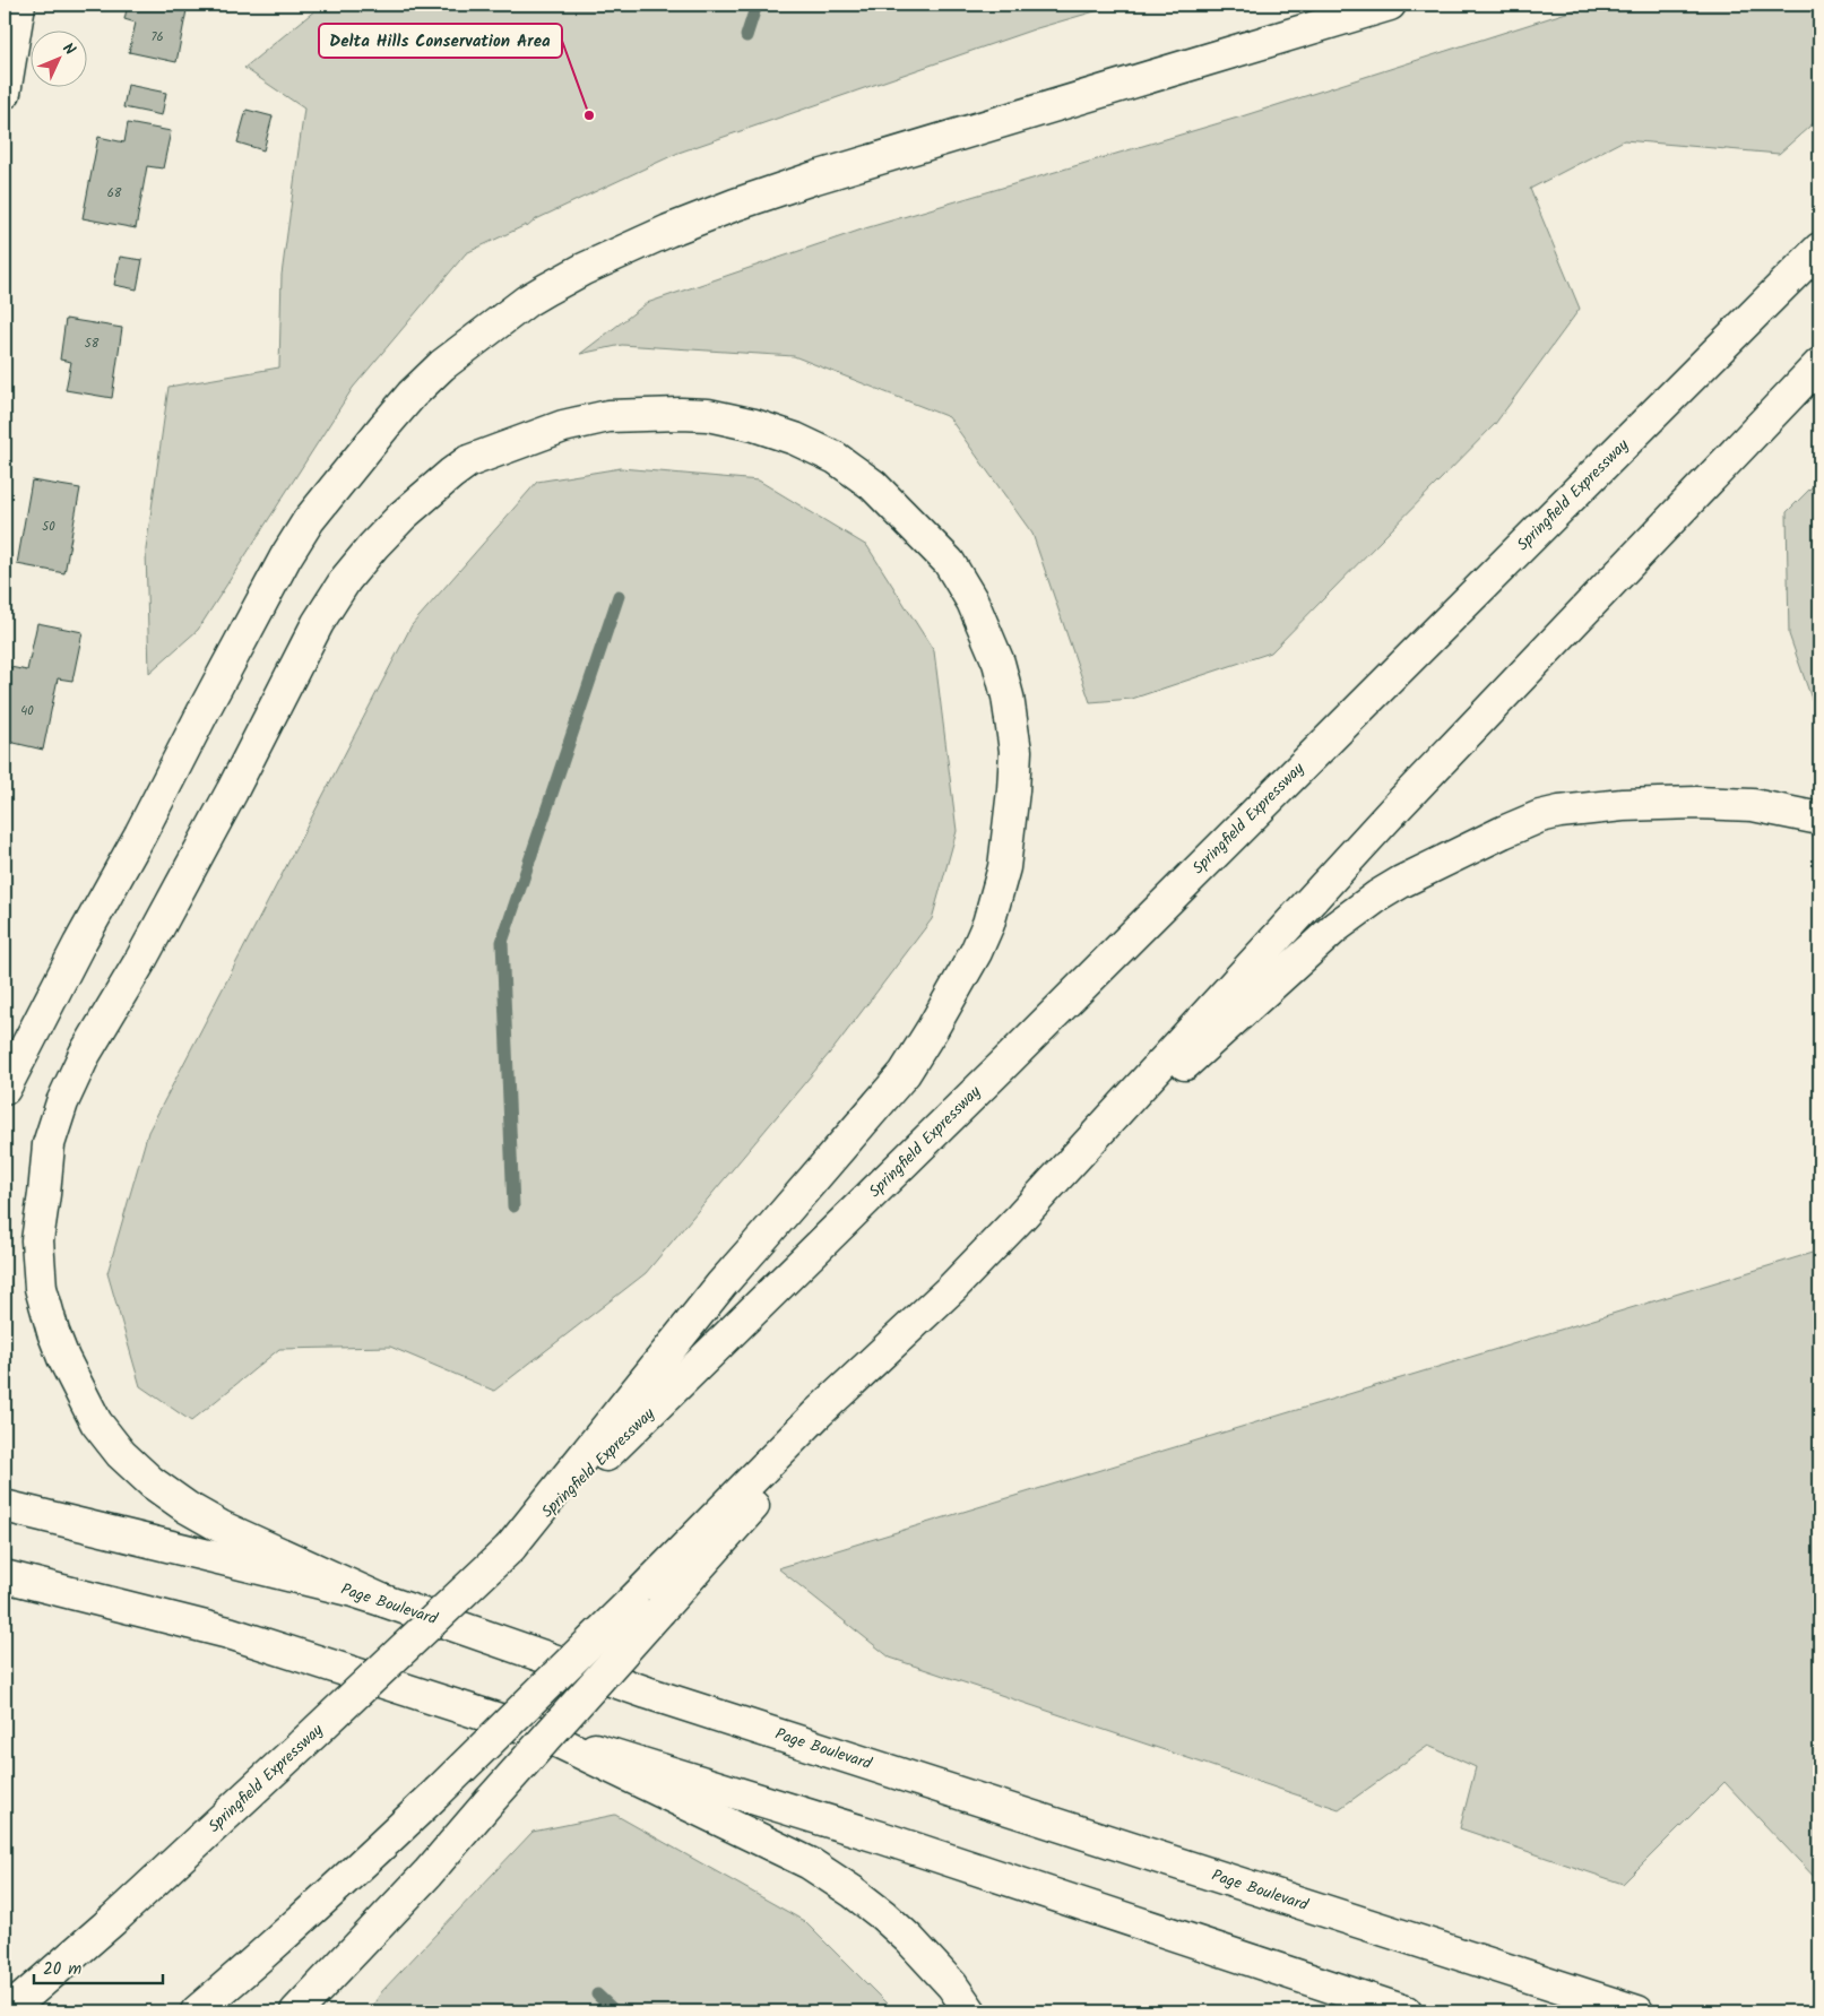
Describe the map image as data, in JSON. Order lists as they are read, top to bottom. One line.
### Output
{"streets":{"main road":["Springfield Expressway","Page Boulevard"]},"places":["Delta Hills Conservation Area"],"house_numbers":["76","68","58","50","40"],"scale_bar":"20 m","north":"top right"}
